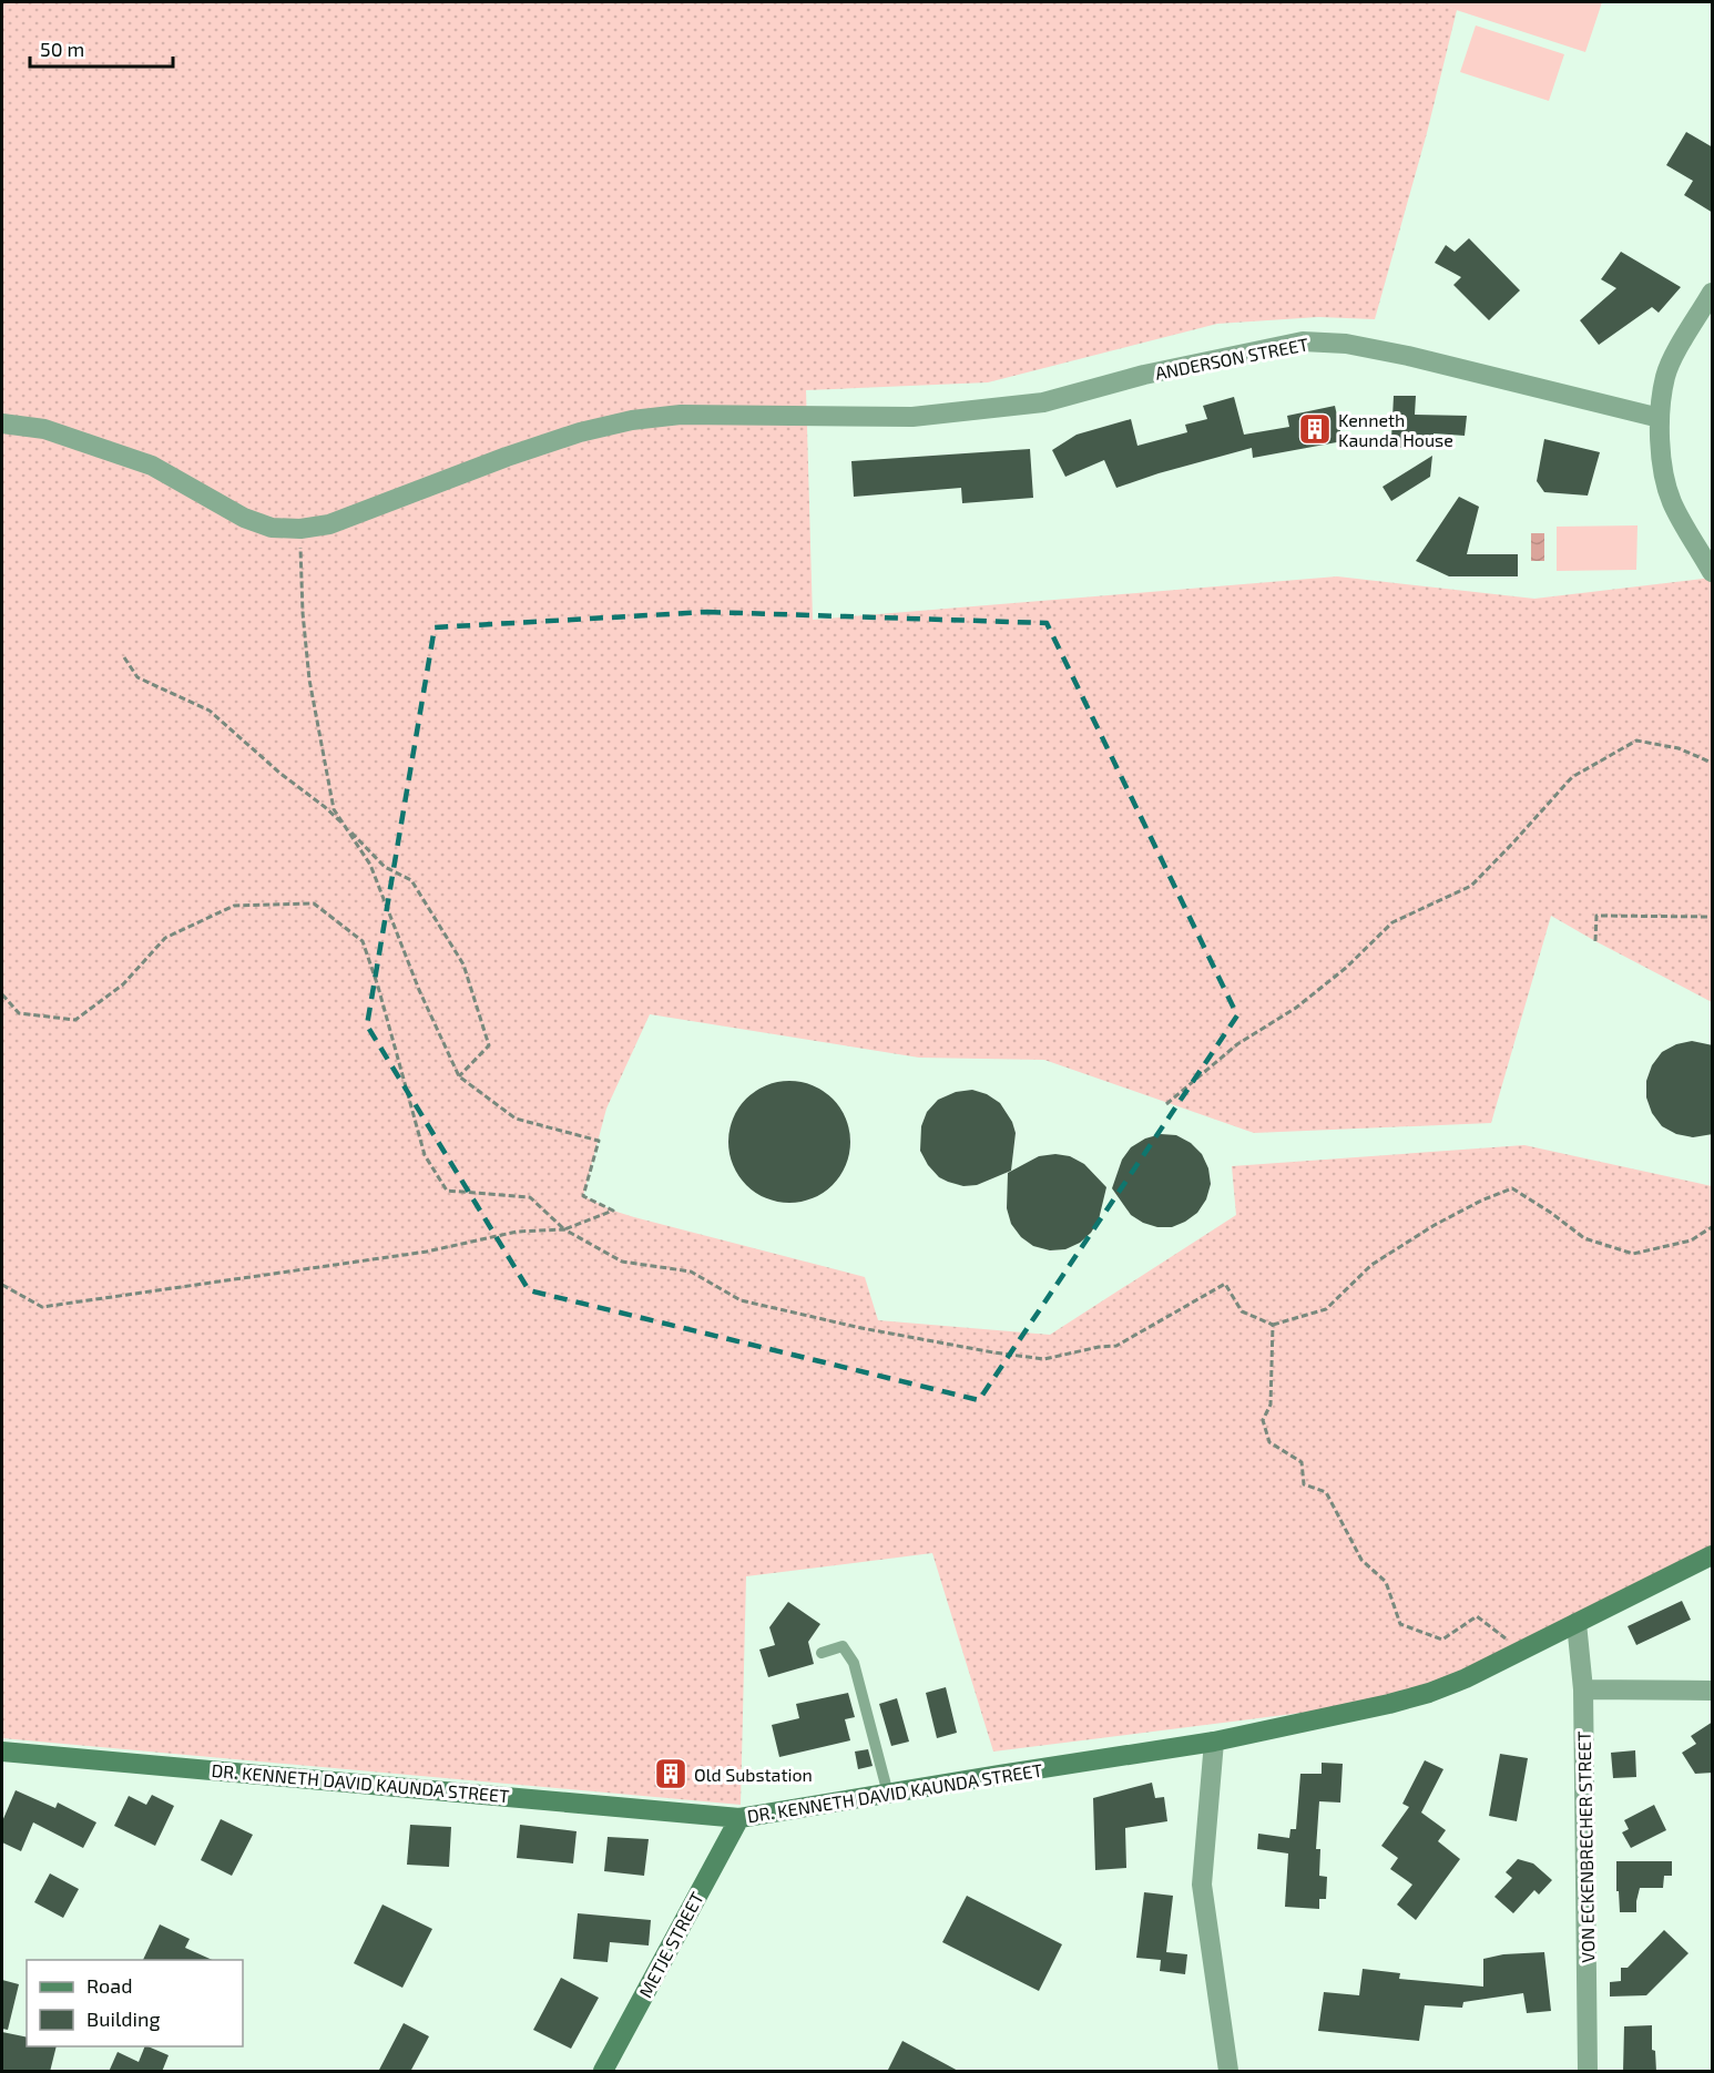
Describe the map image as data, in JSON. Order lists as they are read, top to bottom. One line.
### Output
{"streets":{"street":["ANDERSON STREET","DR. KENNETH DAVID KAUNDA STREET","VON ECKENBRECHER STREET","METJE STREET"]},"crossings":[["DR. KENNETH DAVID KAUNDA STREET","VON ECKENBRECHER STREET"],["DR. KENNETH DAVID KAUNDA STREET","METJE STREET"]],"places":{"building":["Kenneth Kaunda House","Old Substation"]},"legend":["Road","Building"],"scale_bar":"50 m"}
